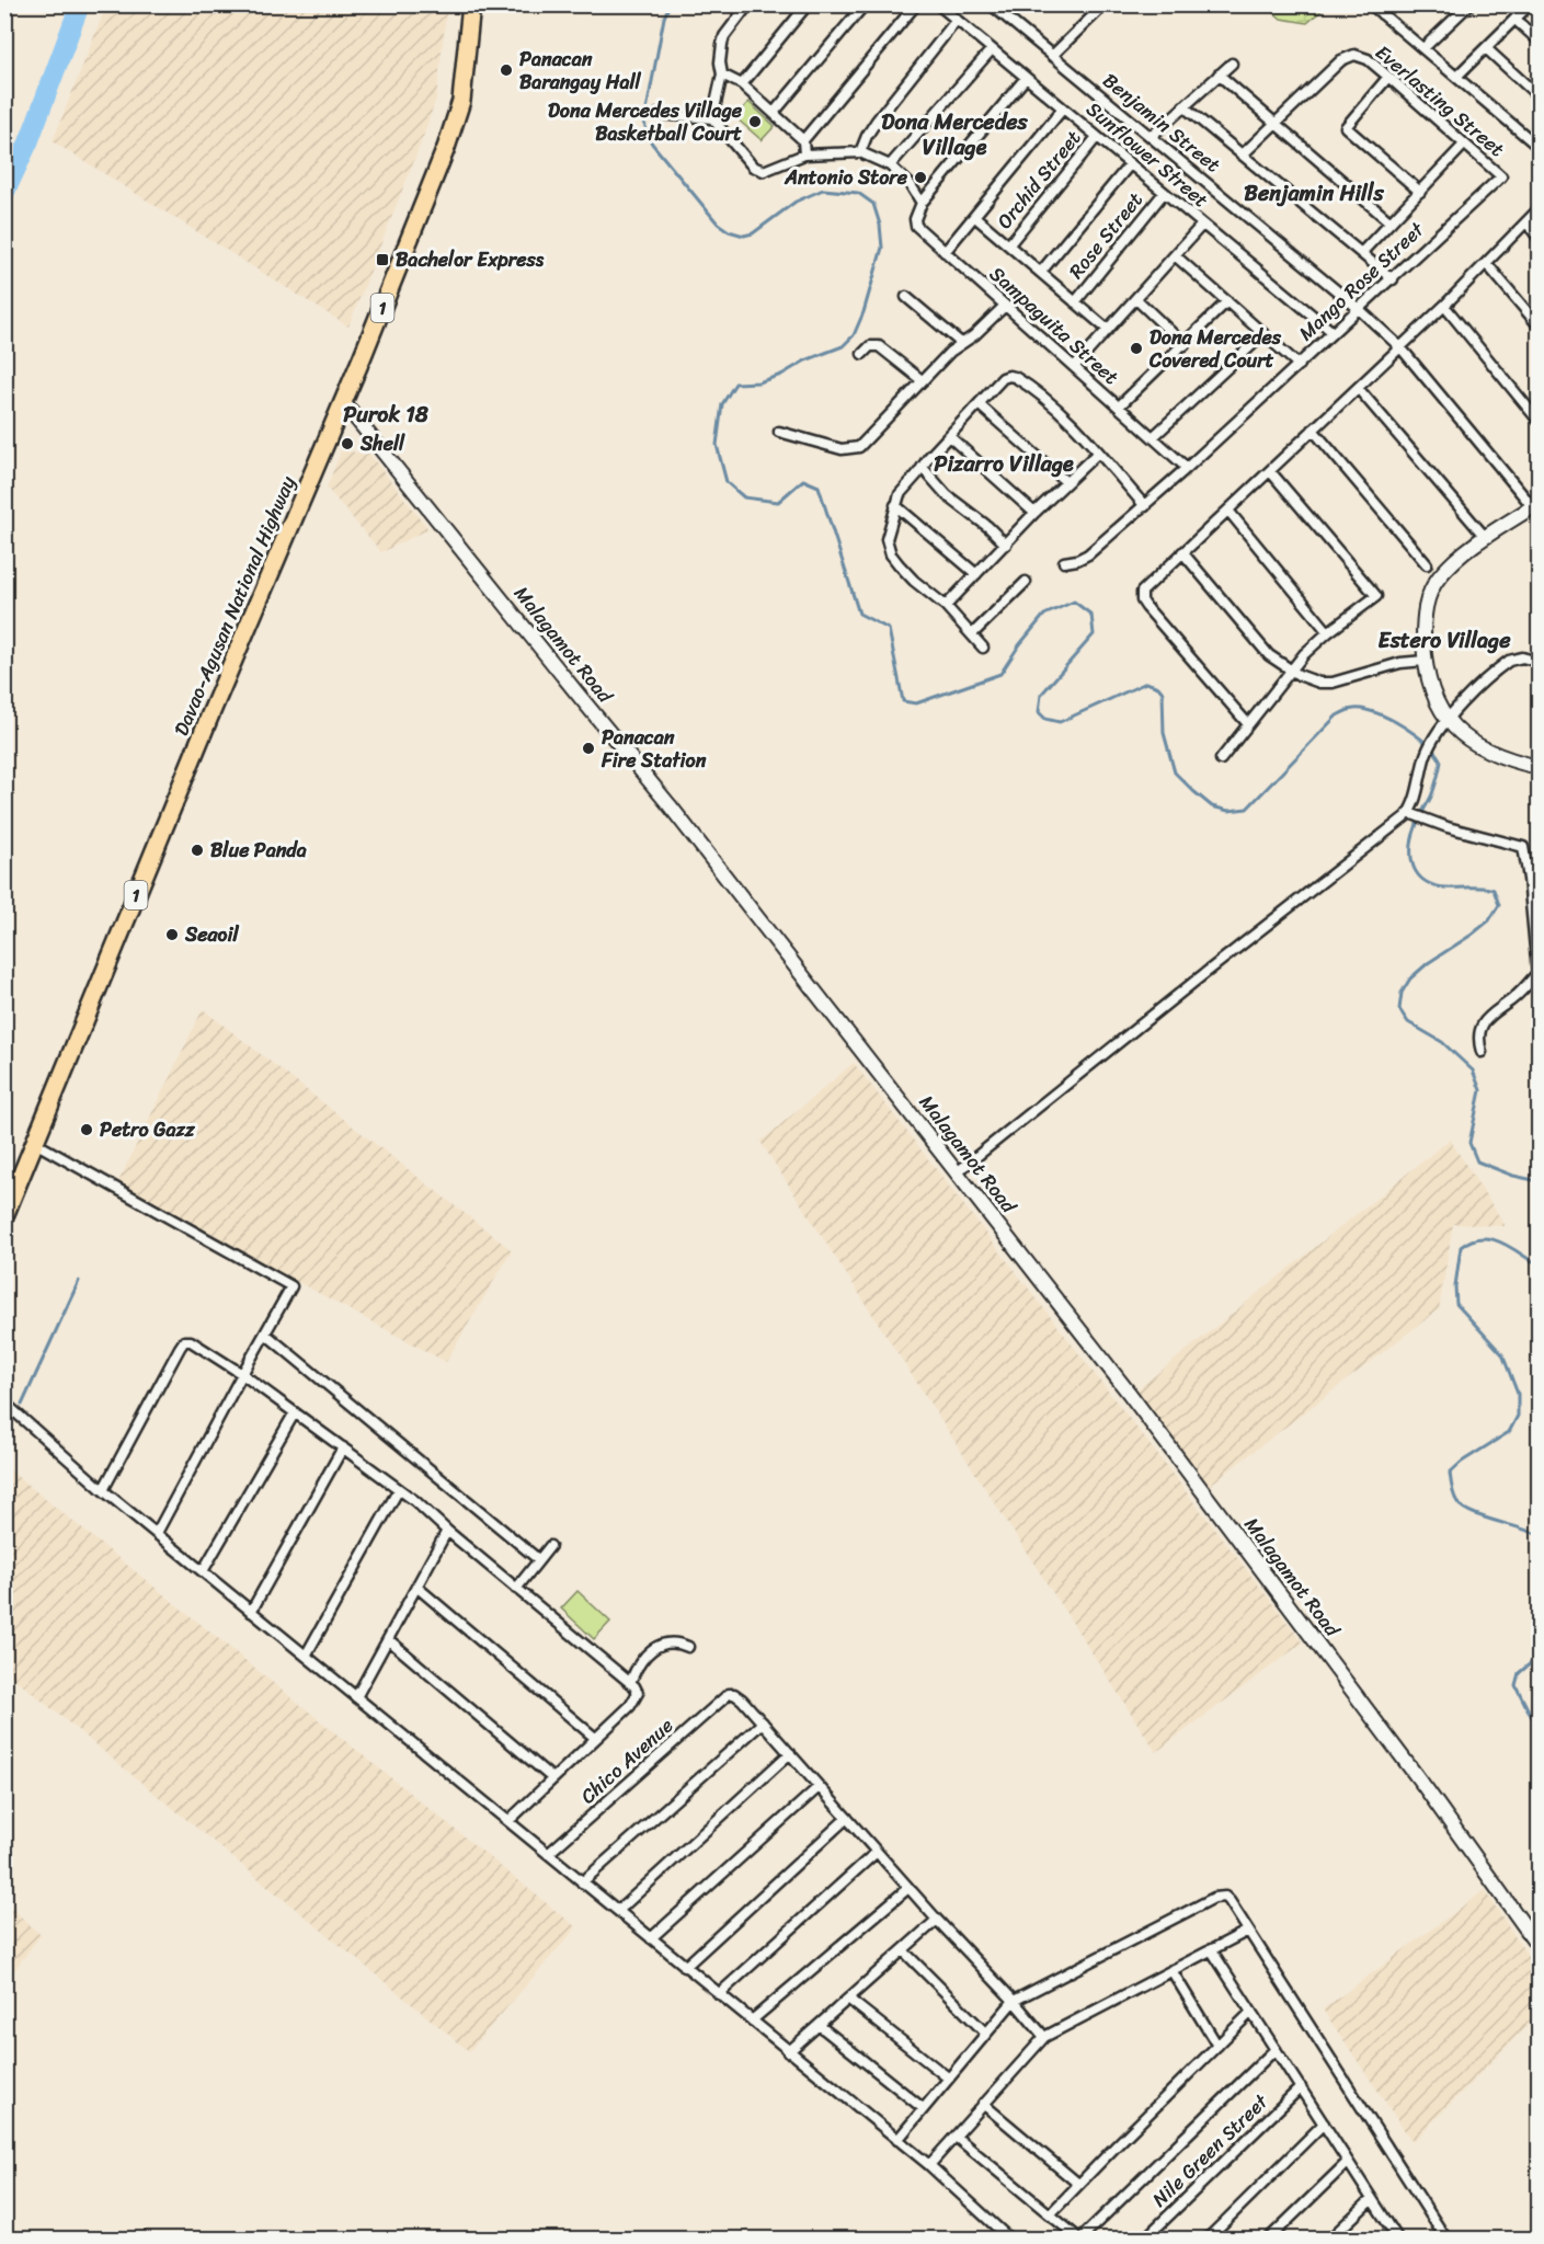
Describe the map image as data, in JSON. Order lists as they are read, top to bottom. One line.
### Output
{"streets":{"highway":["1","Davao-Agusan National Highway"],"street":["Everlasting Street","Benjamin Street","Sunflower Street","Orchid Street","Rose Street","Mango Rose Street","Sampaguita Street","Malagamot Road","Chico Avenue","Nile Green Street"]},"crossings":[["Everlasting Street","Mango Rose Street"],["Benjamin Street","Mango Rose Street"],["Sunflower Street","Orchid Street"],["Sunflower Street","Rose Street"],["Sunflower Street","Mango Rose Street"],["Mango Rose Street","Sampaguita Street"],["Davao-Agusan National Highway","Malagamot Road"]],"districts":["Dona Mercedes Village","Benjamin Hills","Purok 18","Pizarro Village","Estero Village"],"places":{"other":["Panacan Barangay Hall","Dona Mercedes Village Basketball Court","Antonio Store","Dona Mercedes Covered Court","Shell","Panacan Fire Station","Blue Panda","Seaoil","Petro Gazz"],"transit":["Bachelor Express"]}}
